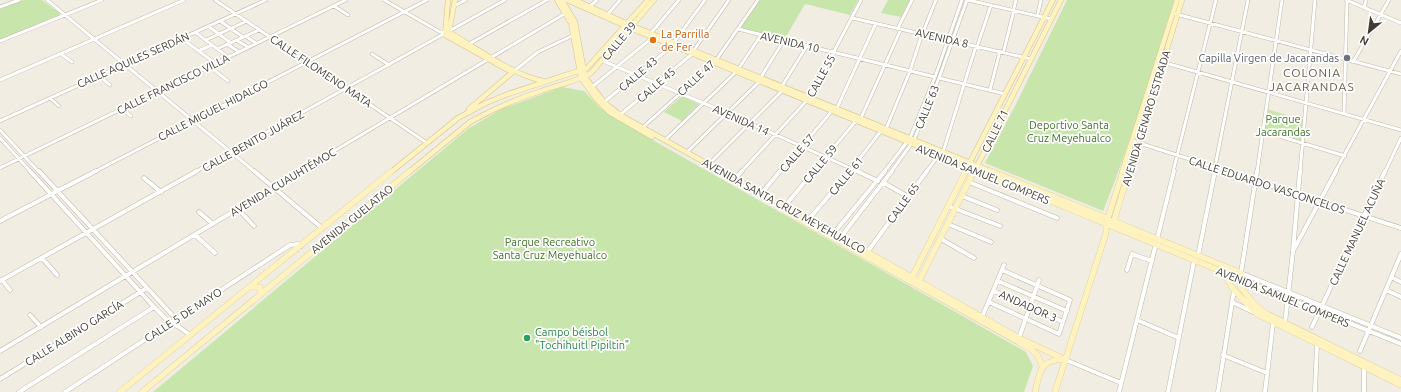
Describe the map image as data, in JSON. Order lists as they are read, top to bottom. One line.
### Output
{"streets":{"street":["AVENIDA 8","CALLE 39","AVENIDA 10","CALLE AQUILES SERDÁN","CALLE FILOMENO MATA","CALLE 43","CALLE 55","CALLE 47","CALLE FRANCISCO VILLA","CALLE 45","CALLE 63","CALLE MIGUEL HIDALGO","AVENIDA GENARO ESTRADA","AVENIDA 14","CALLE 71","CALLE BENITO JUÁREZ","CALLE 57","CALLE 59","AVENIDA SAMUEL GOMPERS","CALLE 61","AVENIDA CUAUHTÉMOC","CALLE EDUARDO VASCONCELOS","CALLE 65","AVENIDA SANTA CRUZ MEYEHUALCO","AVENIDA GUELATAO","CALLE MANUEL ACUÑA","ANDADOR 3","CALLE 5 DE MAYO","CALLE ALBINO GARCÍA"]},"crossings":[["AVENIDA 8","CALLE 55"],["AVENIDA 8","CALLE 63"],["AVENIDA 8","CALLE 71"],["AVENIDA 8","CALLE 57"],["AVENIDA 8","CALLE 59"],["CALLE 39","AVENIDA 14"],["CALLE 39","AVENIDA SAMUEL GOMPERS"],["CALLE 39","AVENIDA SANTA CRUZ MEYEHUALCO"],["CALLE 39","AVENIDA GUELATAO"],["AVENIDA 10","CALLE 55"],["AVENIDA 10","CALLE 47"],["AVENIDA 10","CALLE 63"],["AVENIDA 10","CALLE 71"],["AVENIDA 10","CALLE 57"],["AVENIDA 10","CALLE 59"],["CALLE AQUILES SERDÁN","CALLE FILOMENO MATA"],["CALLE FILOMENO MATA","CALLE FRANCISCO VILLA"],["CALLE FILOMENO MATA","CALLE MIGUEL HIDALGO"],["CALLE FILOMENO MATA","CALLE BENITO JUÁREZ"],["CALLE FILOMENO MATA","AVENIDA CUAUHTÉMOC"],["CALLE FILOMENO MATA","AVENIDA GUELATAO"],["CALLE 43","AVENIDA 14"],["CALLE 43","AVENIDA SAMUEL GOMPERS"],["CALLE 43","AVENIDA SANTA CRUZ MEYEHUALCO"],["CALLE 55","AVENIDA 14"],["CALLE 55","AVENIDA SAMUEL GOMPERS"],["CALLE 55","AVENIDA SANTA CRUZ MEYEHUALCO"],["CALLE 47","AVENIDA 14"],["CALLE 47","AVENIDA SAMUEL GOMPERS"],["CALLE 47","AVENIDA SANTA CRUZ MEYEHUALCO"],["CALLE 45","AVENIDA 14"],["CALLE 45","AVENIDA SAMUEL GOMPERS"],["CALLE 45","AVENIDA SANTA CRUZ MEYEHUALCO"],["CALLE 63","AVENIDA 14"],["CALLE 63","AVENIDA SAMUEL GOMPERS"],["CALLE 63","AVENIDA SANTA CRUZ MEYEHUALCO"],["AVENIDA GENARO ESTRADA","AVENIDA SAMUEL GOMPERS"],["AVENIDA GENARO ESTRADA","CALLE EDUARDO VASCONCELOS"],["AVENIDA GENARO ESTRADA","AVENIDA SANTA CRUZ MEYEHUALCO"],["AVENIDA 14","CALLE 57"],["AVENIDA 14","CALLE 59"],["AVENIDA 14","CALLE 61"],["CALLE 71","AVENIDA SAMUEL GOMPERS"],["CALLE 71","AVENIDA SANTA CRUZ MEYEHUALCO"],["CALLE 57","AVENIDA SAMUEL GOMPERS"],["CALLE 57","AVENIDA SANTA CRUZ MEYEHUALCO"],["CALLE 59","AVENIDA SAMUEL GOMPERS"],["CALLE 59","AVENIDA SANTA CRUZ MEYEHUALCO"],["AVENIDA SAMUEL GOMPERS","CALLE 61"],["AVENIDA SAMUEL GOMPERS","CALLE 65"],["AVENIDA SAMUEL GOMPERS","CALLE MANUEL ACUÑA"],["CALLE 61","AVENIDA SANTA CRUZ MEYEHUALCO"],["AVENIDA CUAUHTÉMOC","AVENIDA SANTA CRUZ MEYEHUALCO"],["CALLE EDUARDO VASCONCELOS","CALLE MANUEL ACUÑA"],["CALLE 65","AVENIDA SANTA CRUZ MEYEHUALCO"],["AVENIDA SANTA CRUZ MEYEHUALCO","AVENIDA GUELATAO"],["AVENIDA SANTA CRUZ MEYEHUALCO","ANDADOR 3"],["AVENIDA GUELATAO","CALLE 5 DE MAYO"]],"districts":["COLONIA JACARANDAS"],"parks":["Parque Jacarandas","Deportivo Santa Cruz Meyehualco","Parque Recreativo Santa Cruz Meyehualco"],"places":["La Parrilla de Fer","Capilla Virgen de Jacarandas","Campo béisbol \"Tochihuitl Pipiltin\""],"north":"bottom left"}
